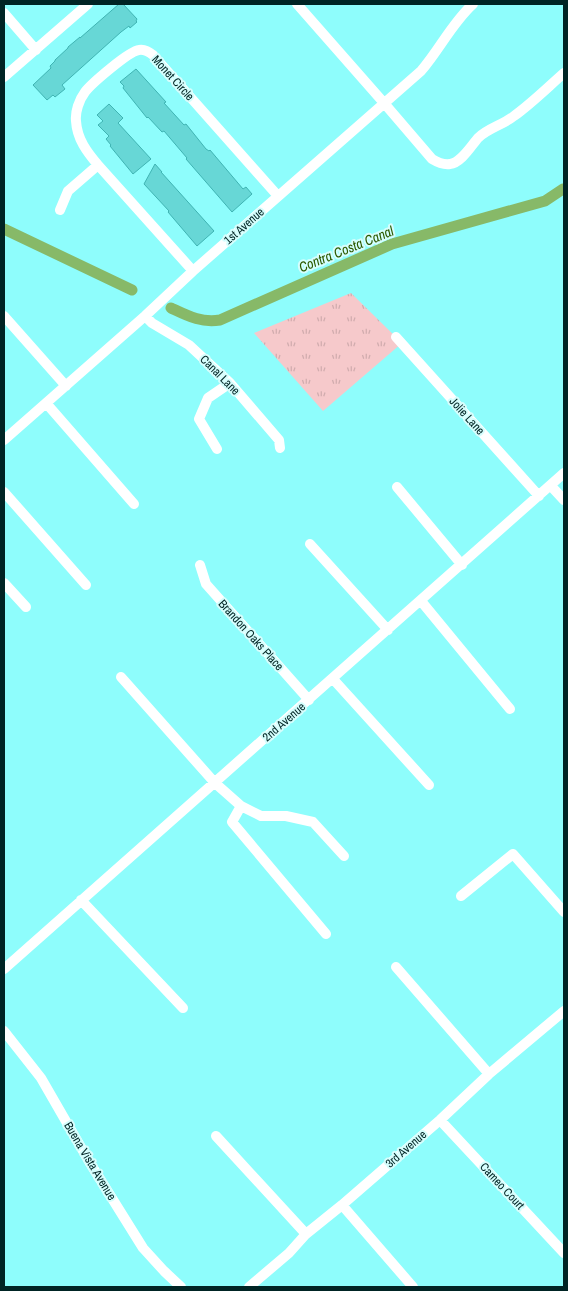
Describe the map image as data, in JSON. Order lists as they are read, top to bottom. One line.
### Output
{"streets":{"street":["Monet Circle","1st Avenue","Canal Lane","Jolie Lane","Brandon Oaks Place","2nd Avenue","3rd Avenue","Buena Vista Avenue","Cameo Court"]},"crossings":[["Monet Circle","1st Avenue"],["1st Avenue","Canal Lane"],["Jolie Lane","2nd Avenue"],["Brandon Oaks Place","2nd Avenue"],["3rd Avenue","Cameo Court"]],"water":["Contra Costa Canal"]}
